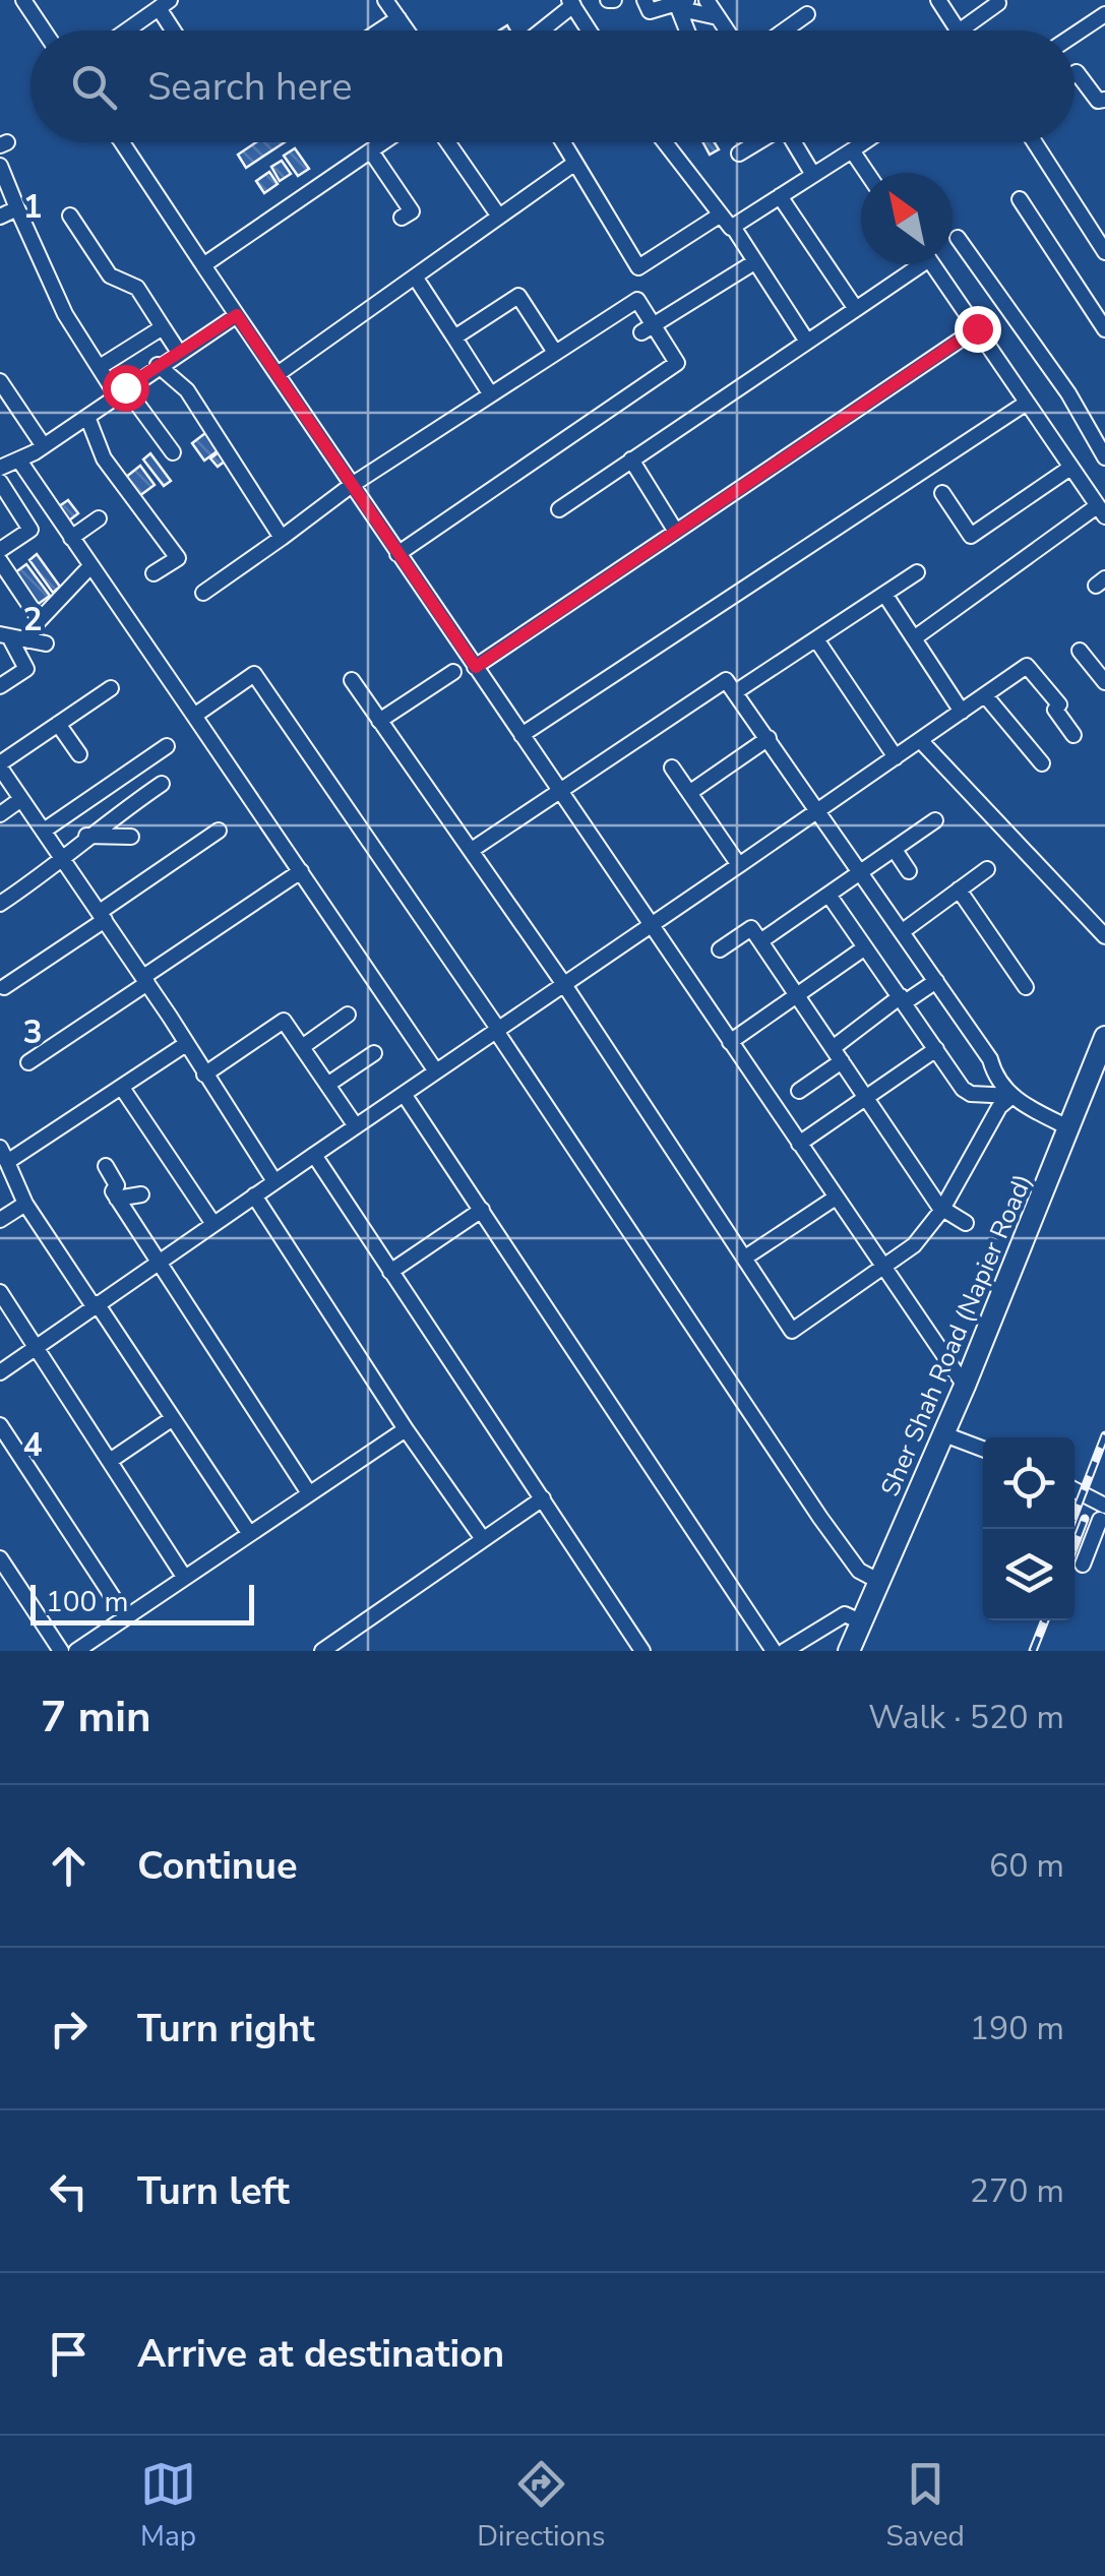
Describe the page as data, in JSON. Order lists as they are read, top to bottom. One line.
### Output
{"streets":{"main road":["Sher Shah Road (Napier Road)"]},"scale_bar":"100 m","north":"top left","page":{"search":"Search here","scale":"100 m","heading":["7 min","Walk · 520 m"],"list":[["Continue","60 m"],["Turn right","190 m"],["Turn left","270 m"],"Arrive at destination"],"nav":["Map","Directions","Saved"]},"grid":{"rows":["1","2","3","4"]}}
